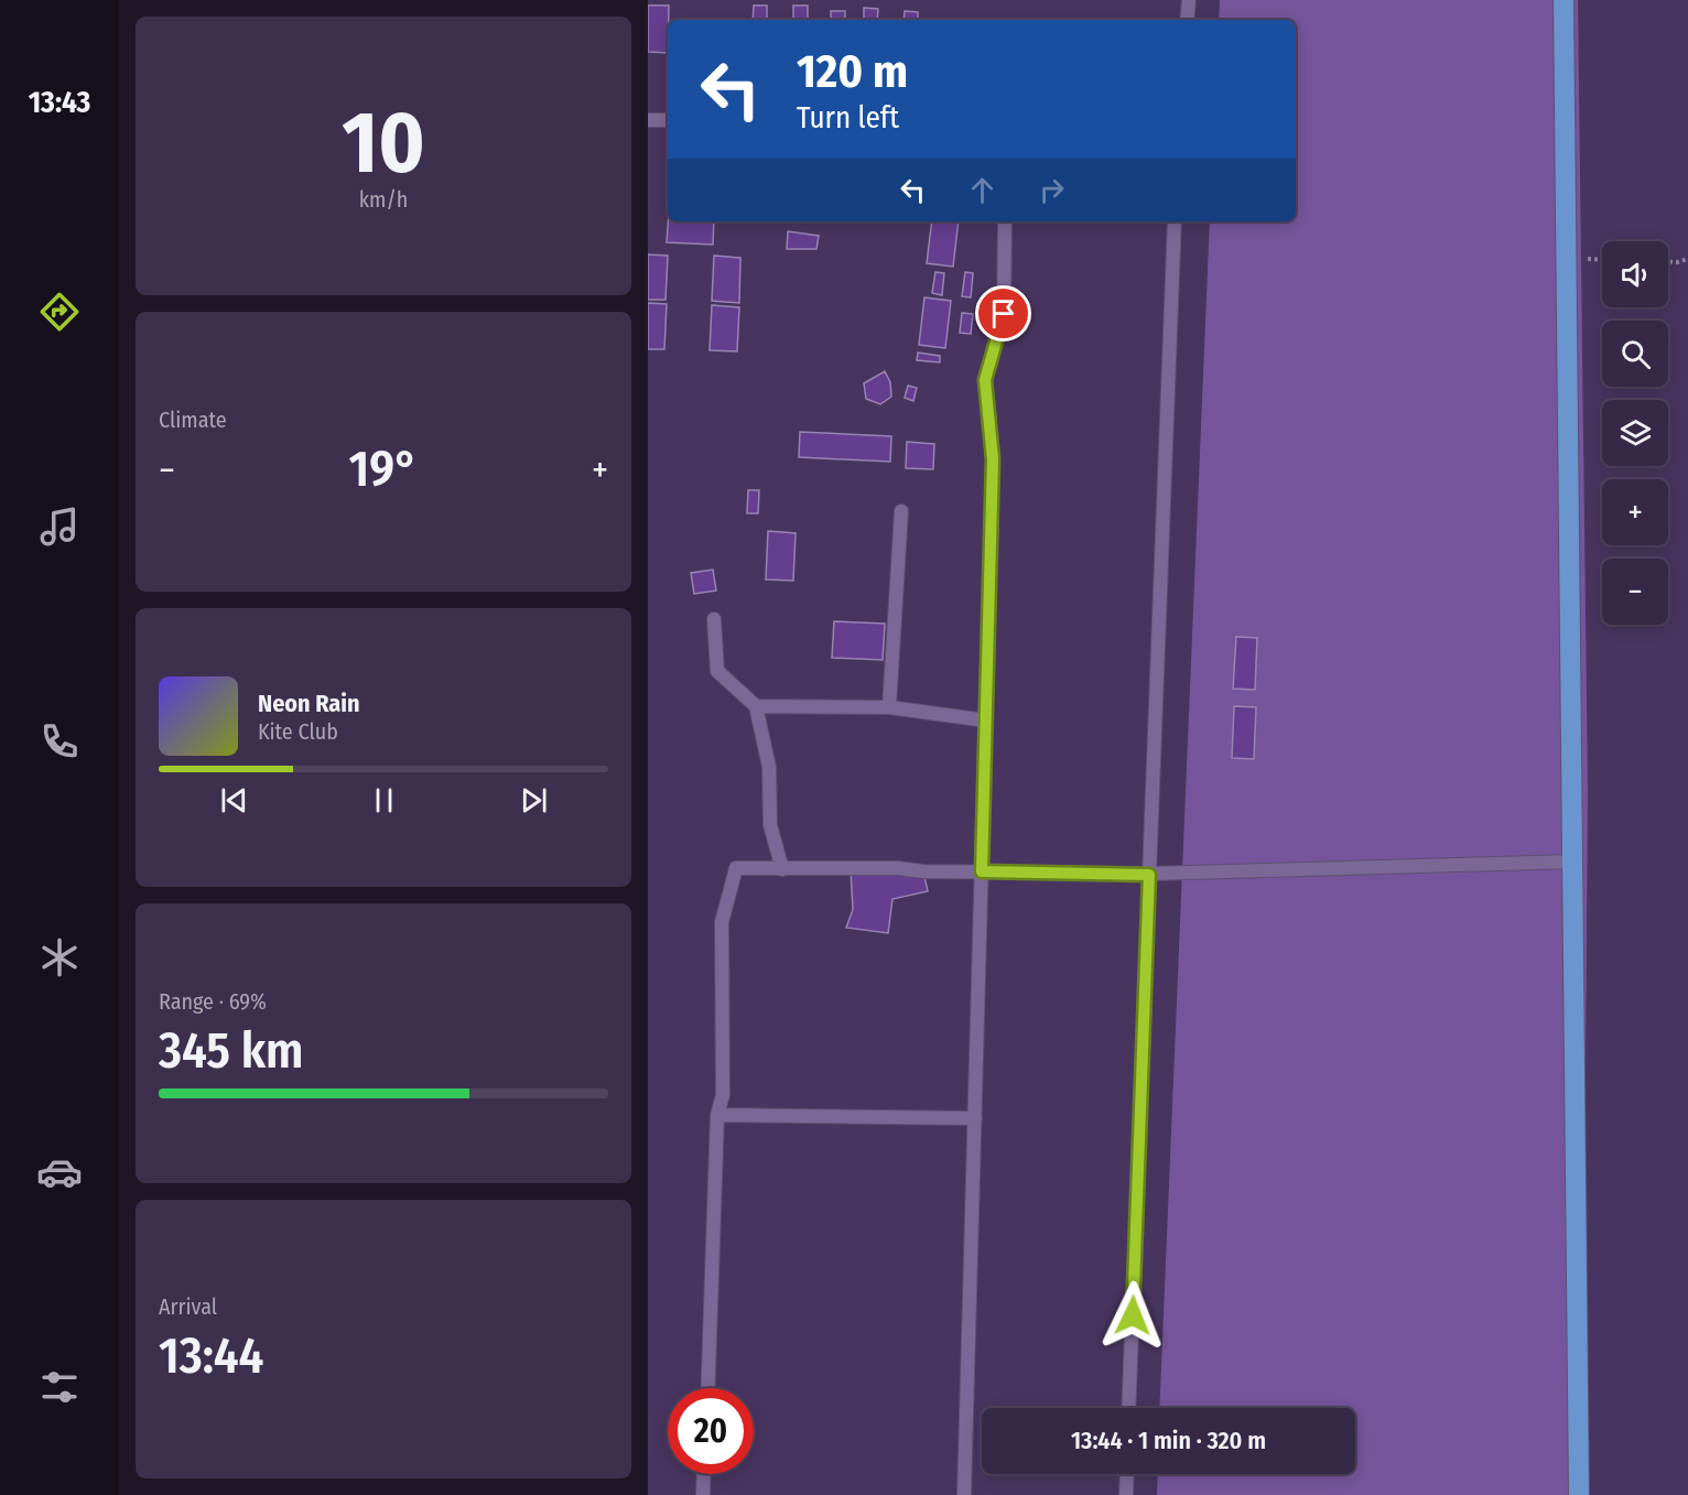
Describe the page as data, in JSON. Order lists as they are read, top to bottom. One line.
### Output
{"page":{"tabs":"13:43","tile":[["10","km/h"],"Climate",["Range · 69%","345 km"],["Arrival","13:44"]],"turn":["120 m","Turn left"],"map_buttons":["+","−"],"heat":["−","19°","+"],"song":["Neon Rain","Kite Club"],"limit":"20","trip":"13:44 · 1 min · 320 m"}}
